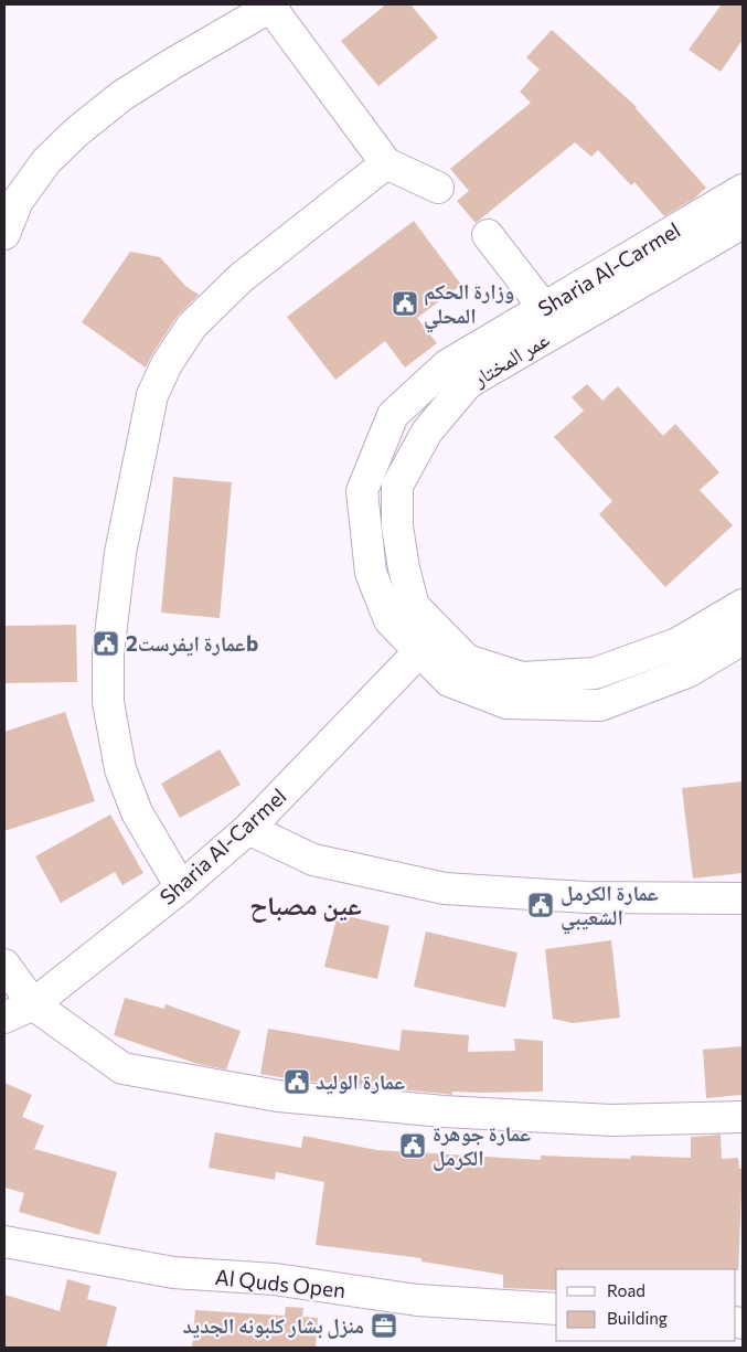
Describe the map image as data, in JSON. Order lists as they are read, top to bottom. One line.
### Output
{"streets":{"street":["Sharia Al-Carmel","عمر المختار","Al Quds Open"]},"crossings":[["Sharia Al-Carmel","عمر المختار"]],"districts":["عين مصباح"],"places":{"public building":["وزارة الحكم المحلي","عمارة ايفرست2b","عمارة الكرمل الشعيبي","عمارة الوليد","عمارة جوهرة الكرمل"],"office":["منزل بشار كلبونه الجديد"]},"legend":["Road","Building"]}
